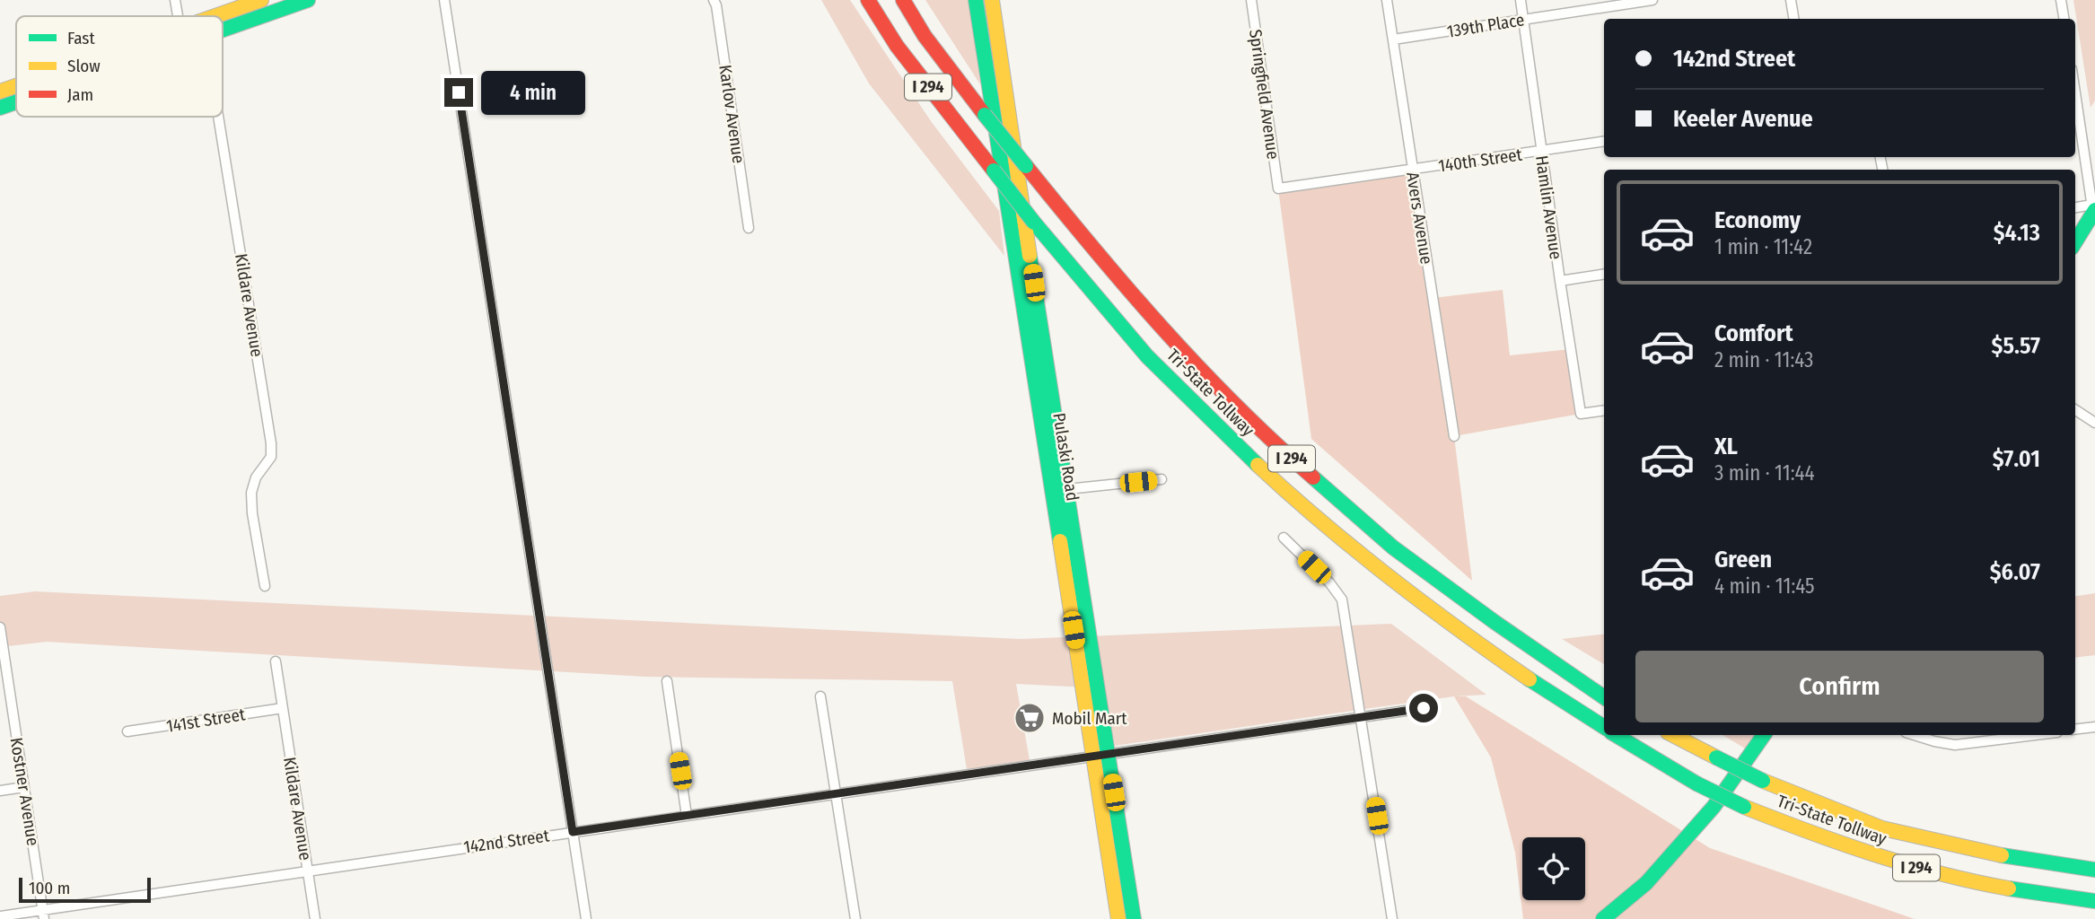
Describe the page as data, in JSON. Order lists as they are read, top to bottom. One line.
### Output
{"streets":{"main road":["I 294","Tri-State Tollway","Pulaski Road"],"street":["139th Place","Springfield Avenue","Karlov Avenue","140th Street","Hamlin Avenue","Avers Avenue","Kildare Avenue","141st Street","Kostner Avenue","142nd Street"]},"crossings":[["139th Place","Hamlin Avenue"],["139th Place","Avers Avenue"],["Springfield Avenue","140th Street"],["140th Street","Hamlin Avenue"],["140th Street","Avers Avenue"],["Kildare Avenue","141st Street"],["Kildare Avenue","142nd Street"],["Pulaski Road","142nd Street"],["Kostner Avenue","142nd Street"]],"places":{"supermarket":["Mobil Mart"]},"legend":["Fast","Slow","Jam"],"scale_bar":"100 m","page":{"banner":["142nd Street","Keeler Avenue"],"bubble":"4 min","list":[{"name":"Economy","note":"1 min · 11:42","value":"$4.13"},{"name":"Comfort","note":"2 min · 11:43","value":"$5.57"},{"name":"XL","note":"3 min · 11:44","value":"$7.01"},{"name":"Green","note":"4 min · 11:45","value":"$6.07"}],"buttons":"Confirm","scale":"100 m"}}
